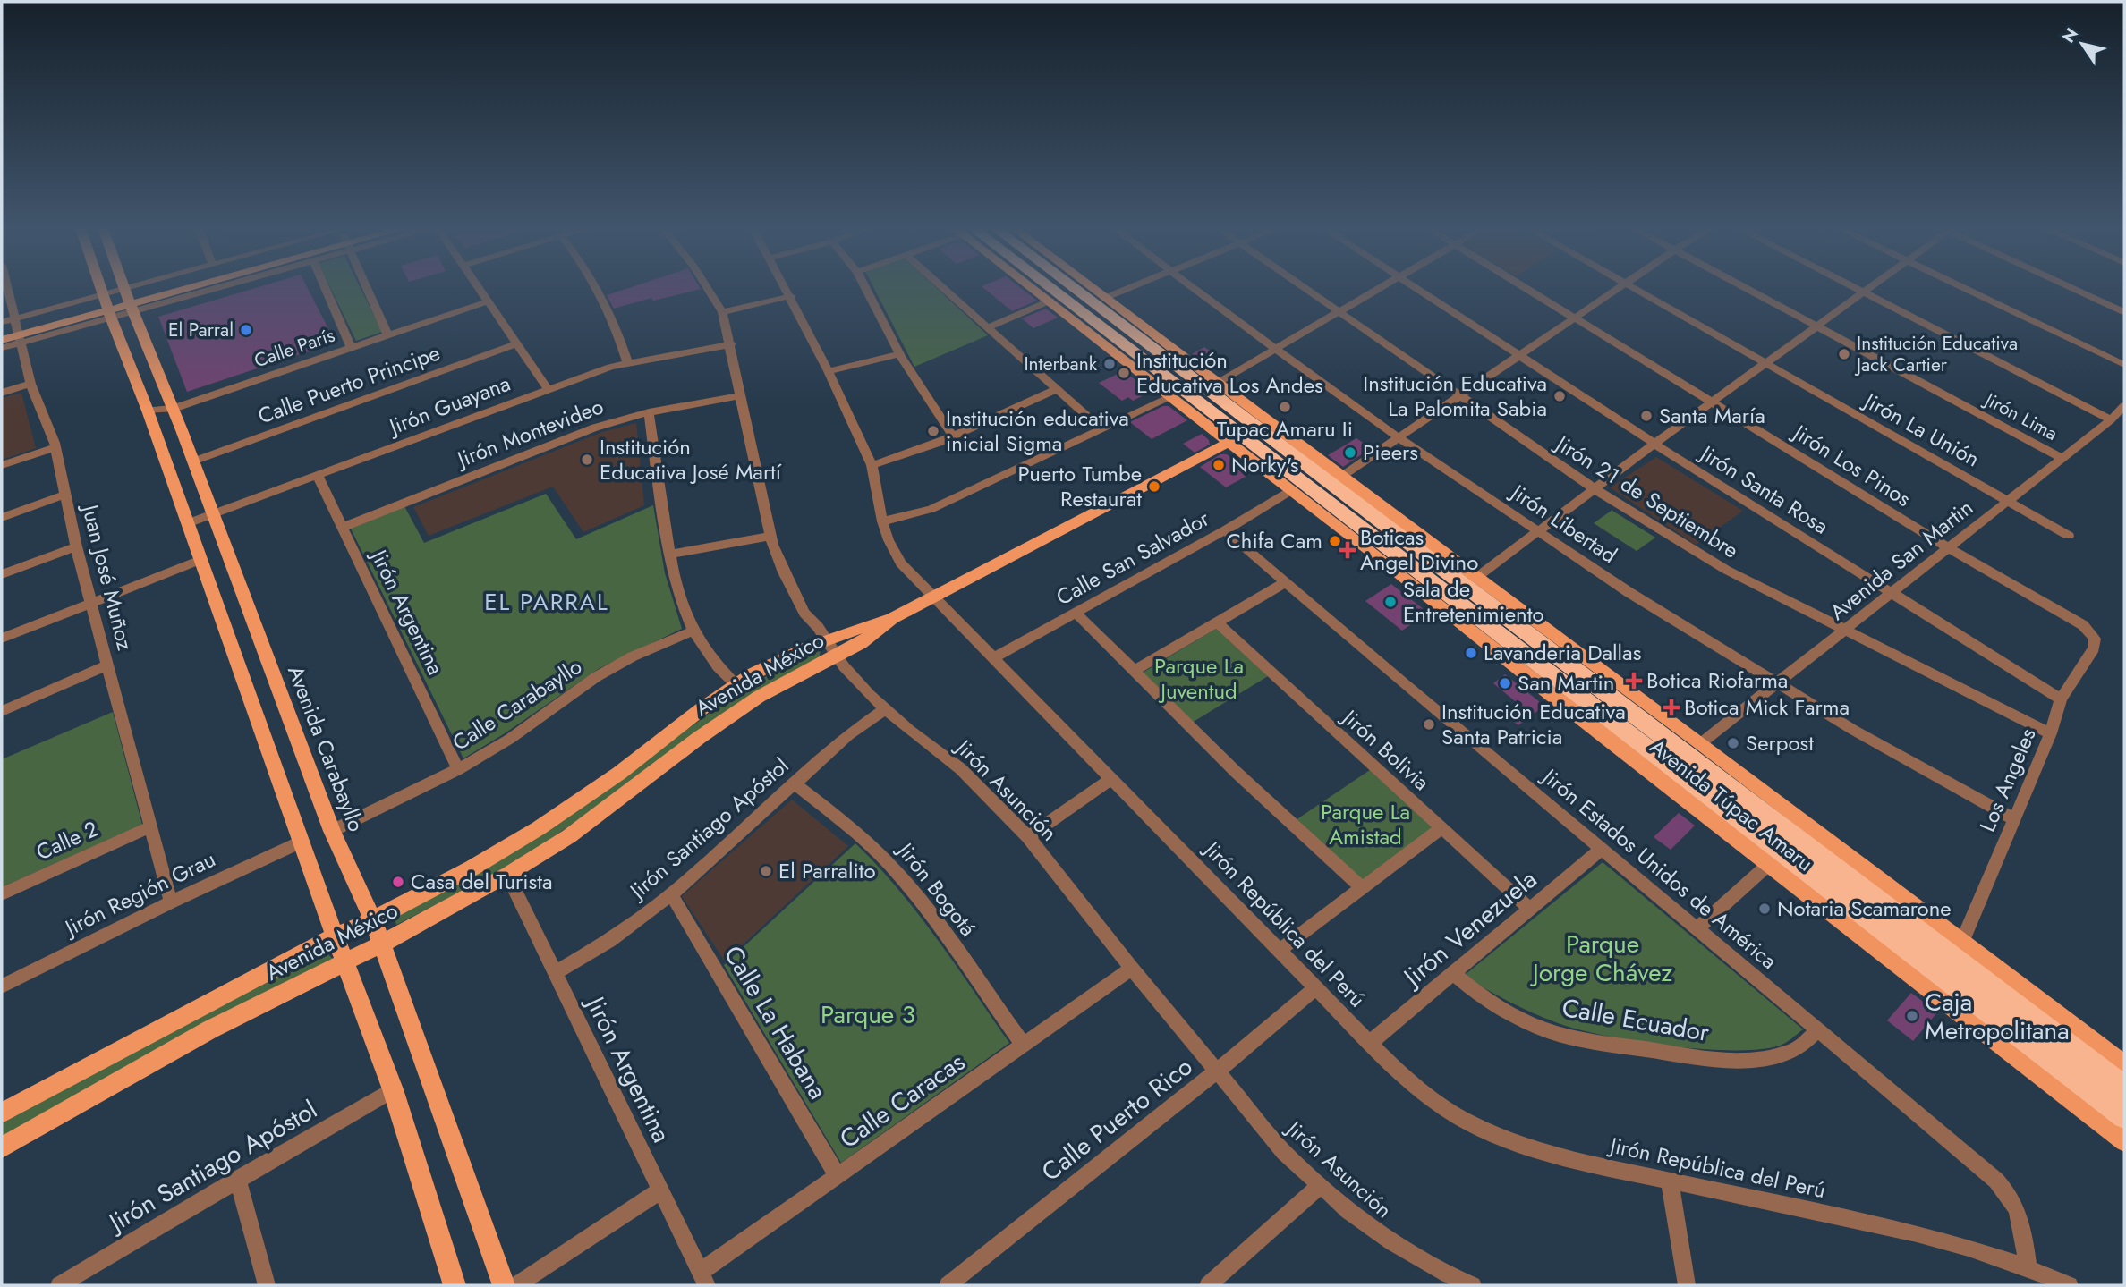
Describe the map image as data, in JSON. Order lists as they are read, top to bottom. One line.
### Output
{"streets":{"highway":["Avenida Túpac Amaru"],"main road":["Avenida México","Avenida Carabayllo"],"street":["Calle París","Calle Puerto Principe","Jirón Guayana","Jirón Lima","Jirón La Unión","Jirón Montevideo","Jirón Los Pinos","Jirón Santa Rosa","Jirón 21 de Septiembre","Jirón Libertad","Calle San Salvador","Avenida San Martin","Juan José Muñoz","Jirón Argentina","Calle Carabayllo","Jirón Bolivia","Los Angeles","Jirón Asunción","Jirón Santiago Apóstol","Calle 2","Jirón Estados Unidos de América","Jirón Bogotá","Jirón Región Grau","Jirón República del Perú","Jirón Venezuela","Calle Ecuador","Calle La Habana","Calle Caracas","Calle Puerto Rico"]},"crossings":[["Calle París","Avenida Carabayllo"],["Calle Puerto Principe","Avenida Carabayllo"],["Jirón Guayana","Jirón Argentina"],["Jirón Guayana","Avenida Carabayllo"],["Jirón Guayana","Jirón Asunción"],["Jirón Lima","Avenida San Martin"],["Jirón La Unión","Avenida San Martin"],["Jirón Montevideo","Jirón Argentina"],["Jirón Montevideo","Jirón Asunción"],["Jirón Los Pinos","Avenida San Martin"],["Jirón Los Pinos","Los Angeles"],["Jirón Santa Rosa","Avenida San Martin"],["Jirón Santa Rosa","Los Angeles"],["Jirón 21 de Septiembre","Avenida San Martin"],["Jirón 21 de Septiembre","Los Angeles"],["Jirón Libertad","Avenida San Martin"],["Jirón Libertad","Los Angeles"],["Calle San Salvador","Avenida Túpac Amaru"],["Calle San Salvador","Jirón Estados Unidos de América"],["Calle San Salvador","Jirón República del Perú"],["Avenida San Martin","Avenida Túpac Amaru"],["Juan José Muñoz","Calle 2"],["Juan José Muñoz","Jirón Región Grau"],["Jirón Argentina","Avenida México"],["Jirón Argentina","Calle Carabayllo"],["Jirón Argentina","Jirón Santiago Apóstol"],["Jirón Argentina","Calle Caracas"],["Avenida México","Avenida Carabayllo"],["Avenida México","Jirón Asunción"],["Avenida México","Avenida Túpac Amaru"],["Avenida México","Jirón República del Perú"],["Calle Carabayllo","Avenida Carabayllo"],["Jirón Bolivia","Jirón Venezuela"],["Los Angeles","Avenida Túpac Amaru"],["Jirón Asunción","Jirón Santiago Apóstol"],["Jirón Asunción","Calle Caracas"],["Jirón Asunción","Calle Puerto Rico"],["Jirón Santiago Apóstol","Jirón Bogotá"],["Jirón Santiago Apóstol","Calle La Habana"],["Jirón Estados Unidos de América","Jirón República del Perú"],["Jirón Estados Unidos de América","Jirón Venezuela"],["Jirón Estados Unidos de América","Calle Ecuador"],["Jirón Bogotá","Calle Caracas"],["Jirón República del Perú","Jirón Venezuela"],["Jirón República del Perú","Calle Puerto Rico"],["Jirón Venezuela","Calle Ecuador"],["Calle La Habana","Calle Caracas"]],"districts":["EL PARRAL"],"parks":["Parque La Juventud","Parque La Amistad","Parque Jorge Chávez","Parque 3"],"places":{"other":["El Parral","Institución Educativa Jack Cartier","Interbank","Institución Educativa Los Andes","Institución Educativa La Palomita Sabia","Tupac Amaru Ii","Santa María","Institución educativa inicial Sigma","Pieers","Institución Educativa José Martí","Norky's","Puerto Tumbe Restaurat","Chifa Cam","Sala de Entretenimiento","Lavanderia Dallas","San Martin","Institución Educativa Santa Patricia","Serpost","El Parralito","Casa del Turista","Notaria Scamarone","Caja Metropolitana"],"health":["Boticas Angel Divino","Botica Riofarma","Botica Mick Farma"]},"north":"top left"}
